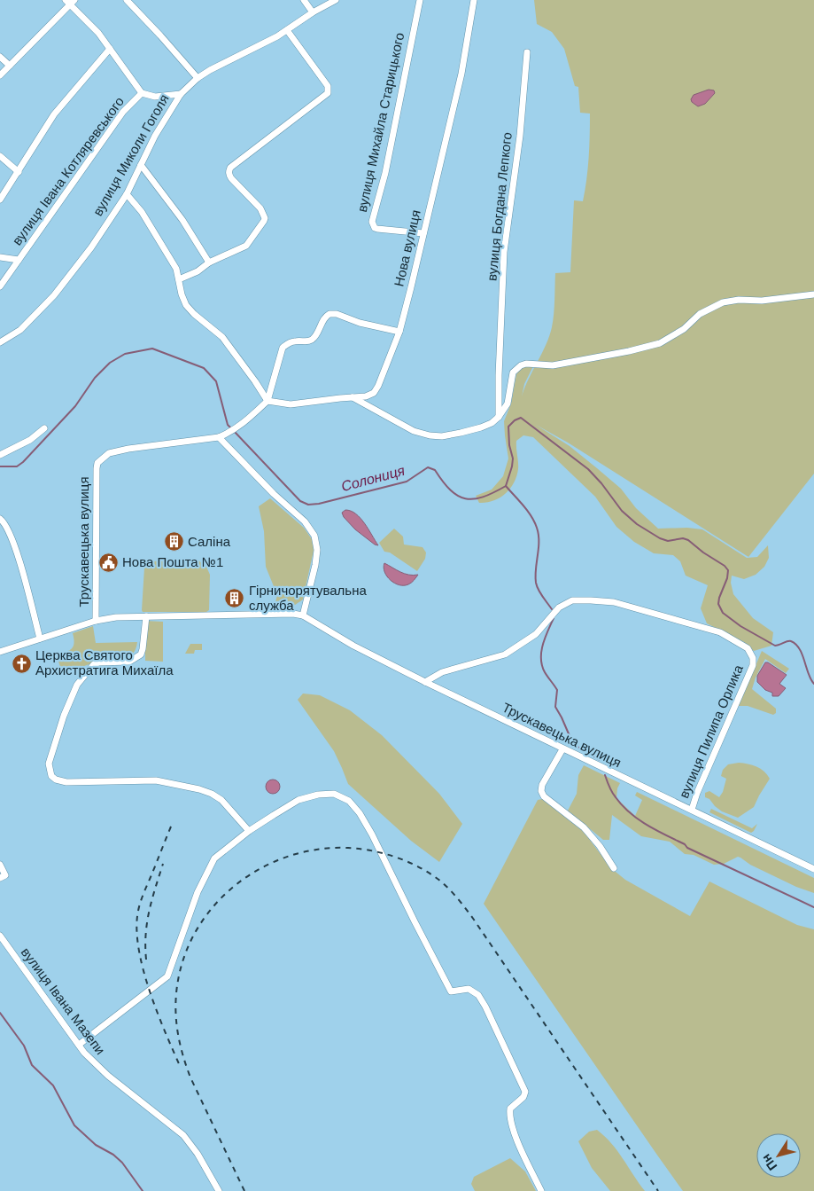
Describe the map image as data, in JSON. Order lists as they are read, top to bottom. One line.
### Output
{"streets":{"street":["вулиця Михайла Старицького","вулиця Миколи Гоголя","вулиця Івана Котляревського","вулиця Богдана Лепкого","Нова вулиця","Трускавецька вулиця","вулиця Пилипа Орлика","вулиця Івана Мазепи"]},"crossings":[["вулиця Михайла Старицького","Нова вулиця"],["Нова вулиця","Трускавецька вулиця"],["Трускавецька вулиця","вулиця Пилипа Орлика"]],"water":["Солониця"],"places":{"building":["Саліна","Гірничорятувальна служба"],"public building":["Нова Пошта №1"],"church":["Церква Святого Архистратига Михаїла"]},"north":"bottom left"}
